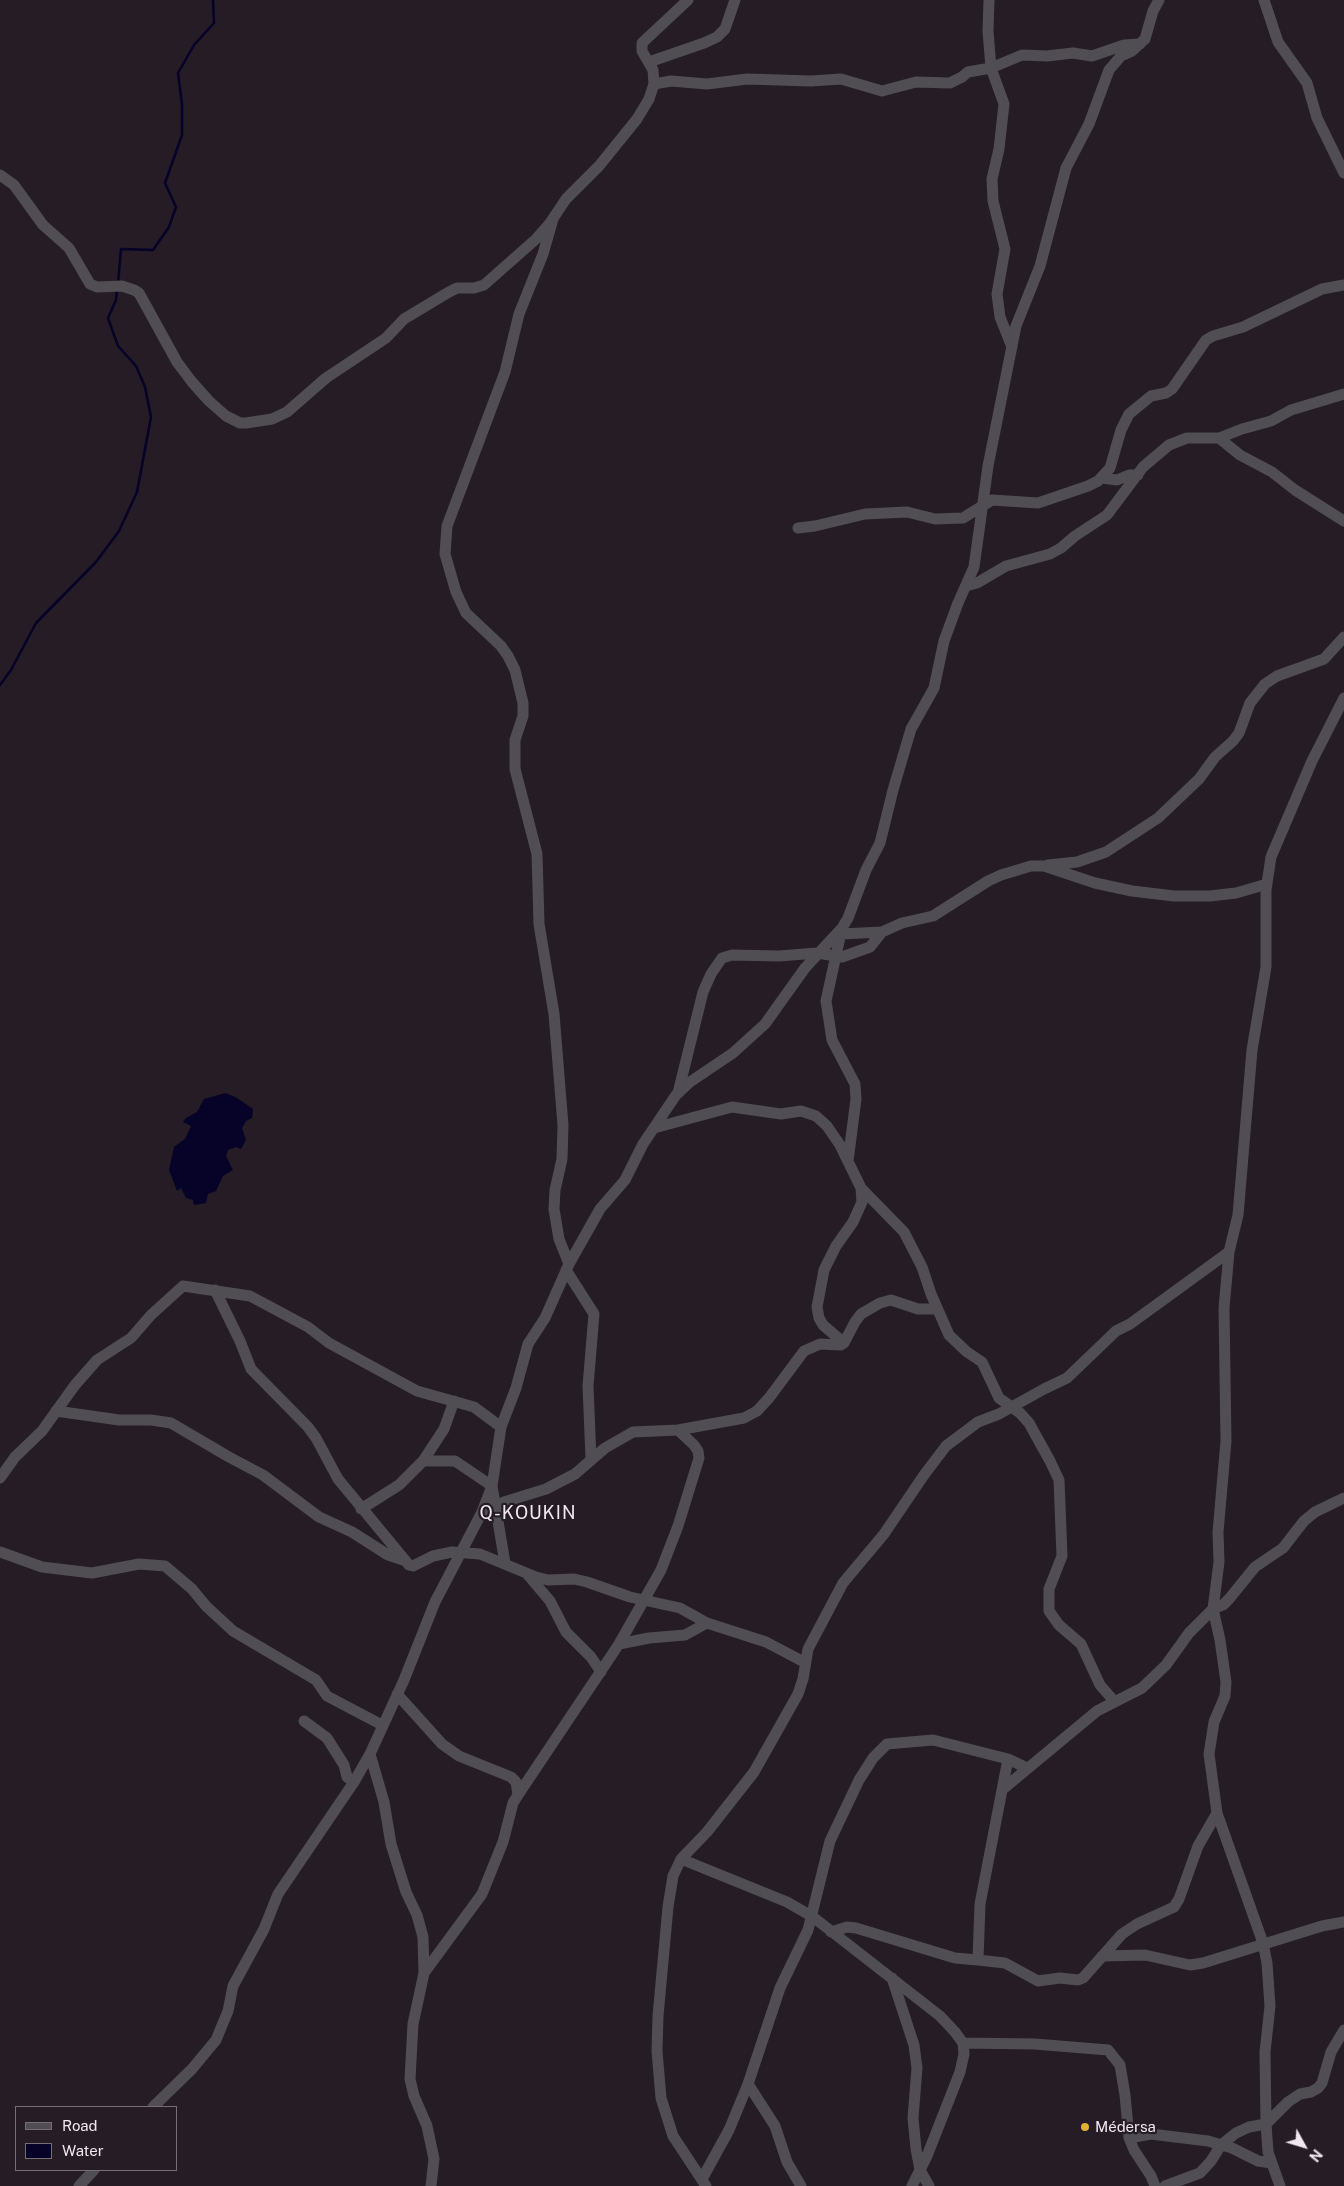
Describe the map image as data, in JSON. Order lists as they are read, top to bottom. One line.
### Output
{"districts":["Q-KOUKIN"],"places":["Médersa"],"legend":["Road","Water"],"north":"bottom right"}
